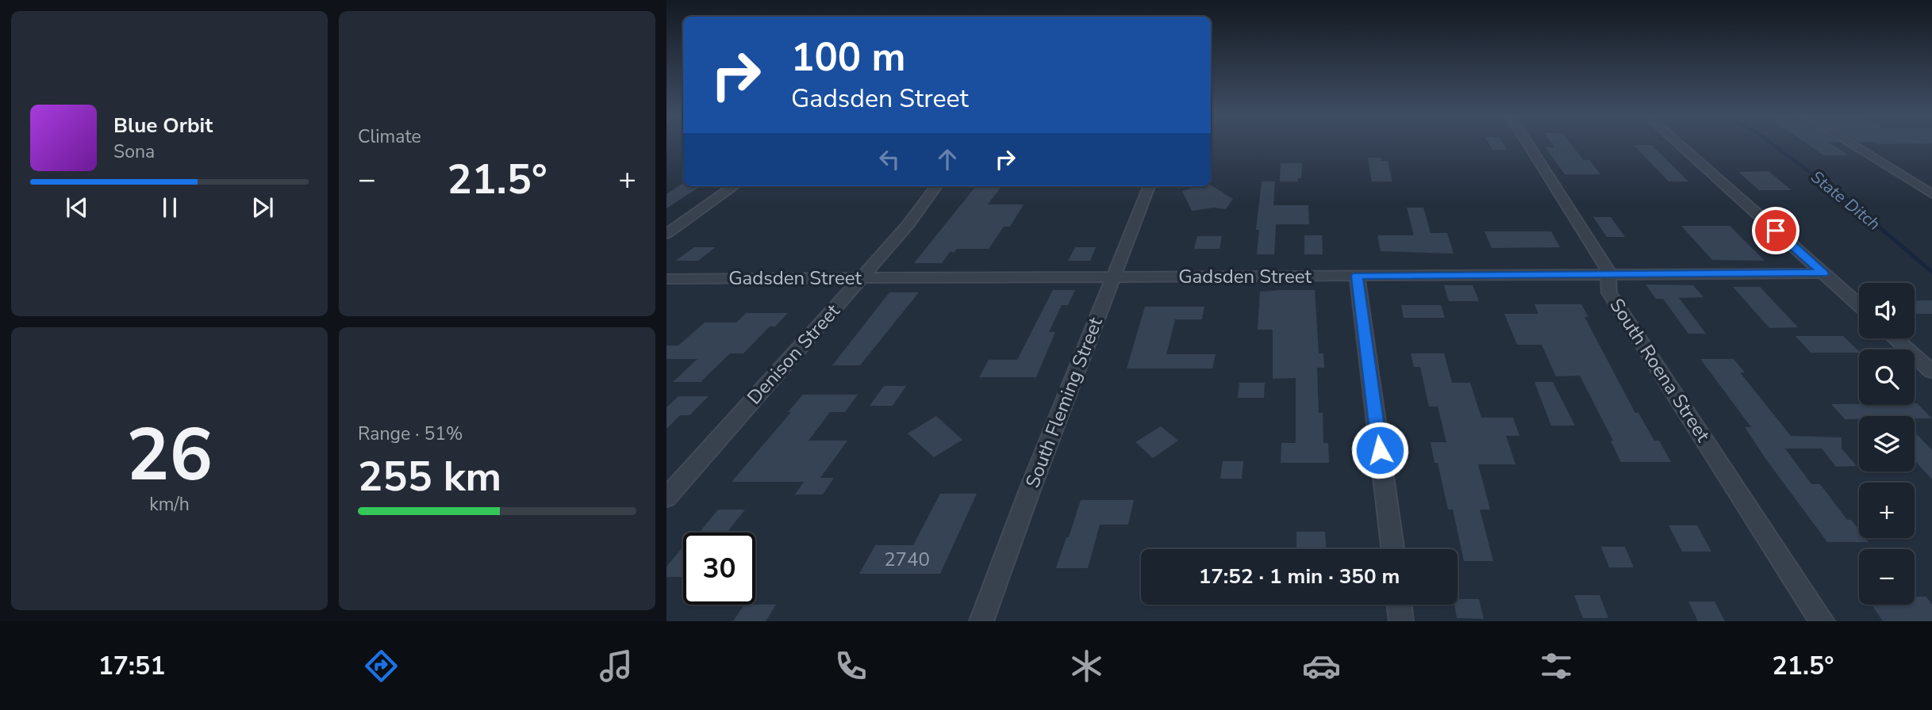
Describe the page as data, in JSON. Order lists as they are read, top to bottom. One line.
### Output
{"streets":{"street":["Gadsden Street","Denison Street","South Roena Street","South Fleming Street"]},"crossings":[["Gadsden Street","Denison Street"],["Gadsden Street","South Roena Street"],["Gadsden Street","South Fleming Street"]],"water":["State Ditch"],"house_numbers":["2740"],"page":{"tile":["Climate",["26","km/h"],["Range · 51%","255 km"]],"turn":["100 m","Gadsden Street"],"song":["Blue Orbit","Sona"],"heat":["−","21.5°","+"],"map_buttons":["+","−"],"limit":"30","trip":"17:52 · 1 min · 350 m","tabs":["17:51","21.5°"]}}
